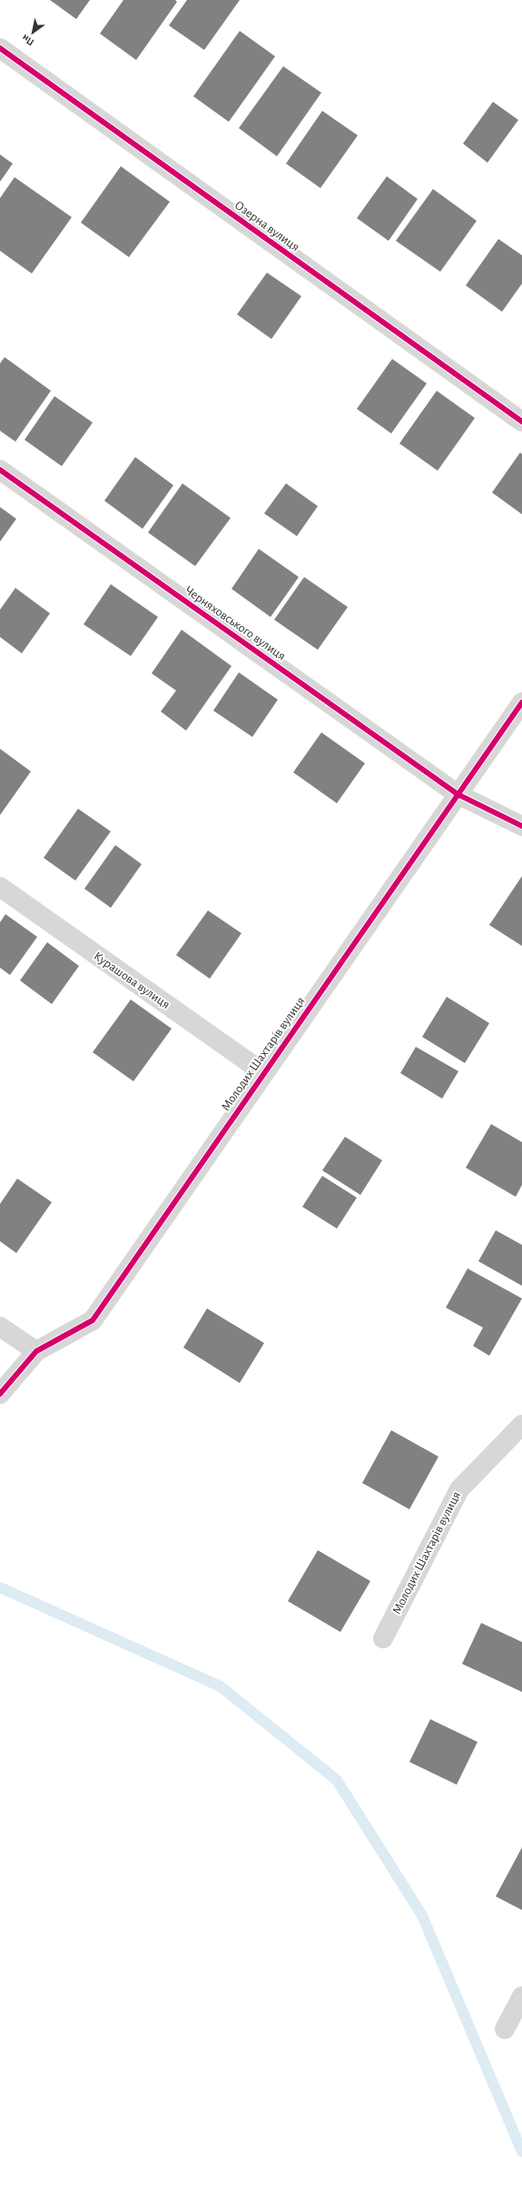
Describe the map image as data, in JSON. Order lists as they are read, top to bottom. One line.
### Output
{"streets":{"street":["Озерна вулиця","Черняховського вулиця","Курашова вулиця","Молодих Шахтарів вулиця"]},"crossings":[["Черняховського вулиця","Молодих Шахтарів вулиця"],["Курашова вулиця","Молодих Шахтарів вулиця"]],"north":"bottom left"}
